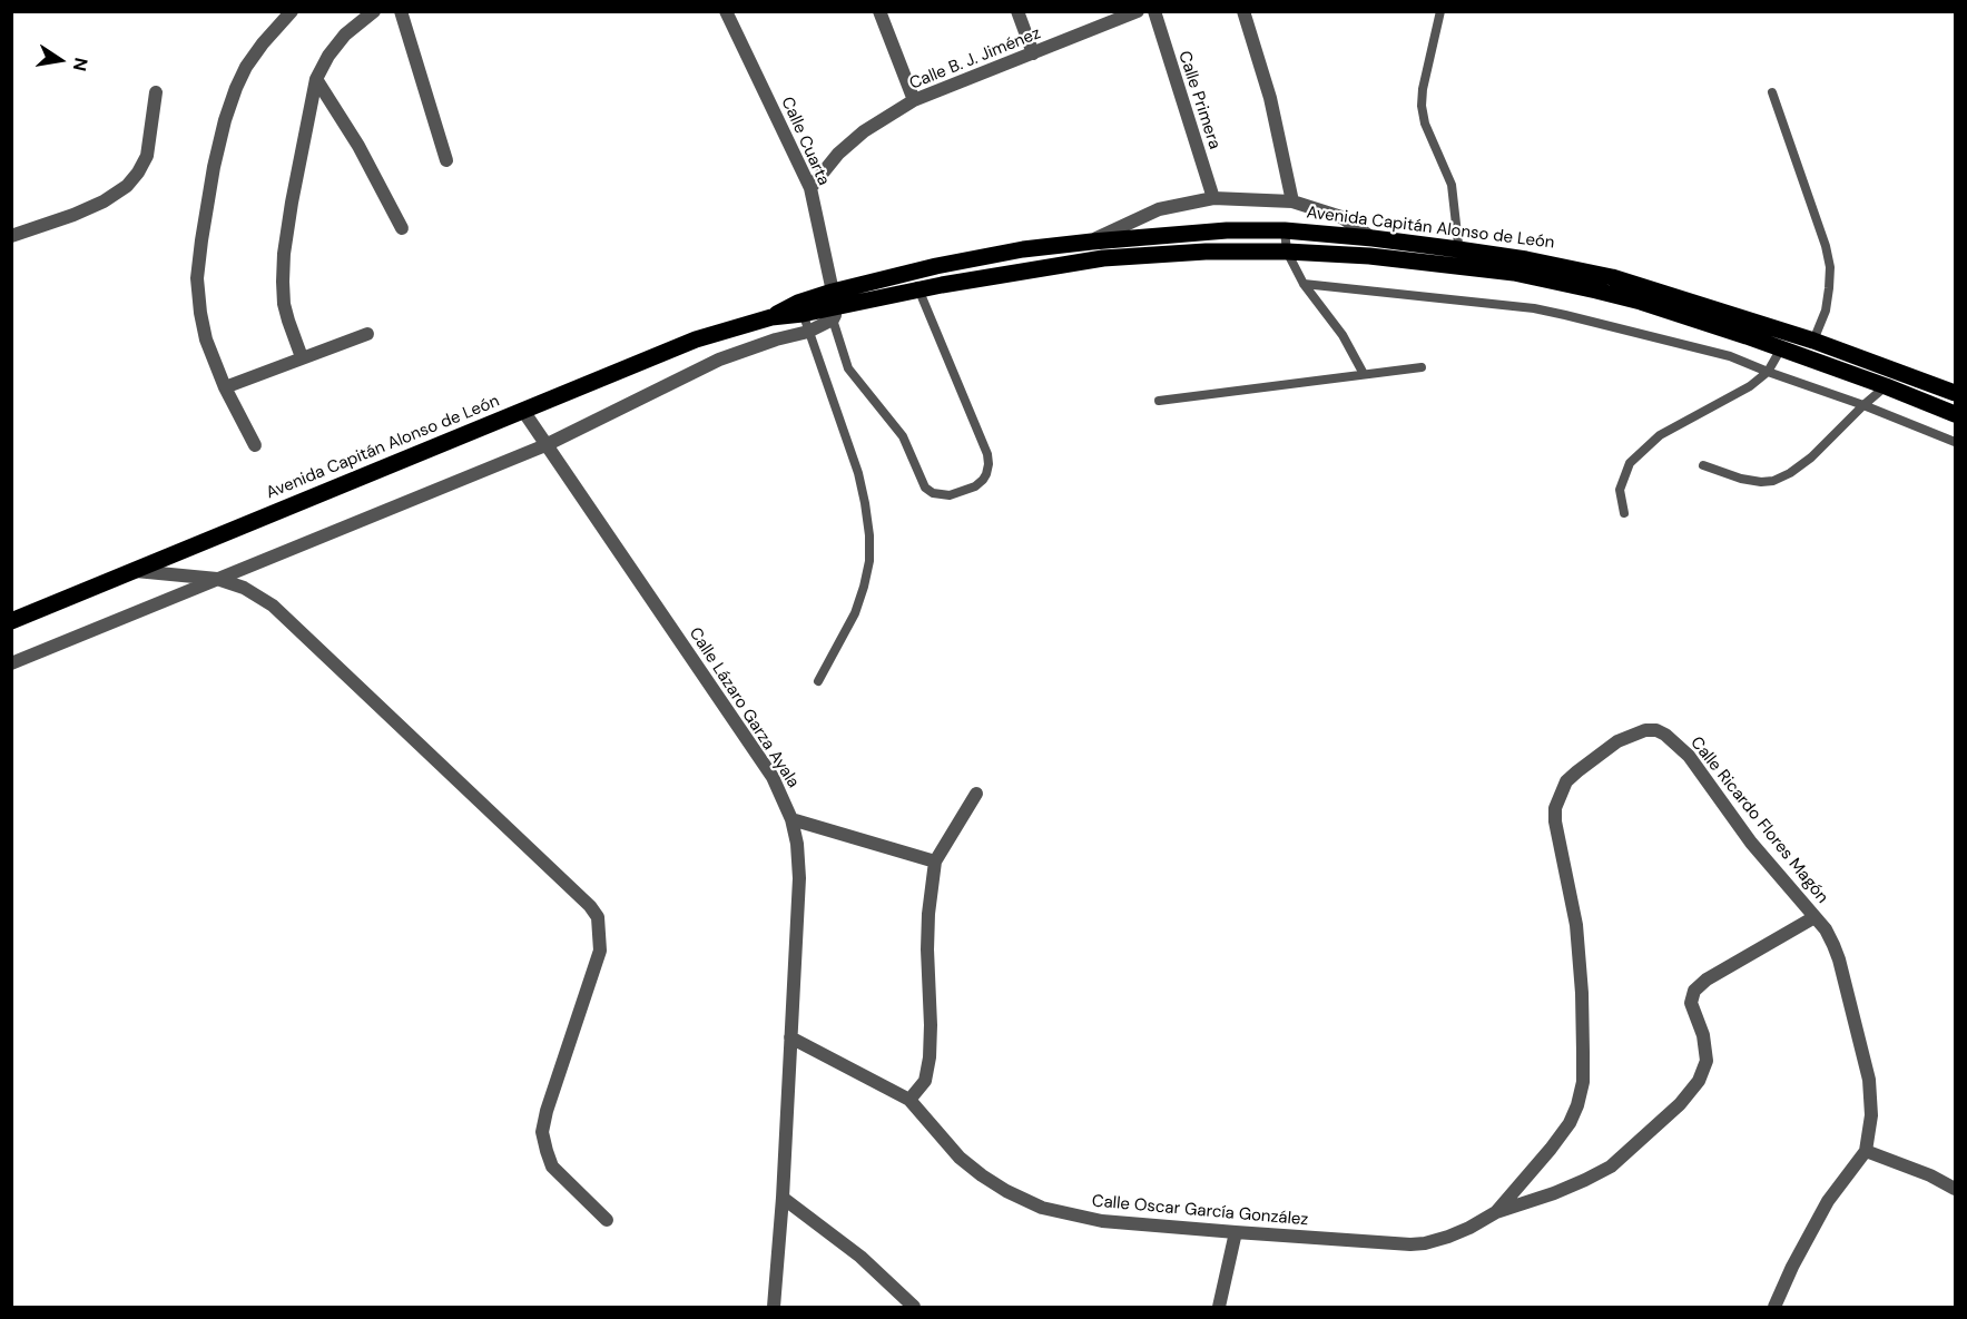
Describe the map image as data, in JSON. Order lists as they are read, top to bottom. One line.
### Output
{"streets":{"main road":["Avenida Capitán Alonso de León"],"street":["Calle B. J. Jiménez","Calle Primera","Calle Cuarta","Calle Lázaro Garza Ayala","Calle Ricardo Flores Magón","Calle Oscar García González"]},"crossings":[["Calle B. J. Jiménez","Calle Cuarta"],["Calle Cuarta","Avenida Capitán Alonso de León"],["Avenida Capitán Alonso de León","Calle Lázaro Garza Ayala"],["Calle Lázaro Garza Ayala","Calle Oscar García González"],["Calle Ricardo Flores Magón","Calle Oscar García González"]],"north":"right"}
